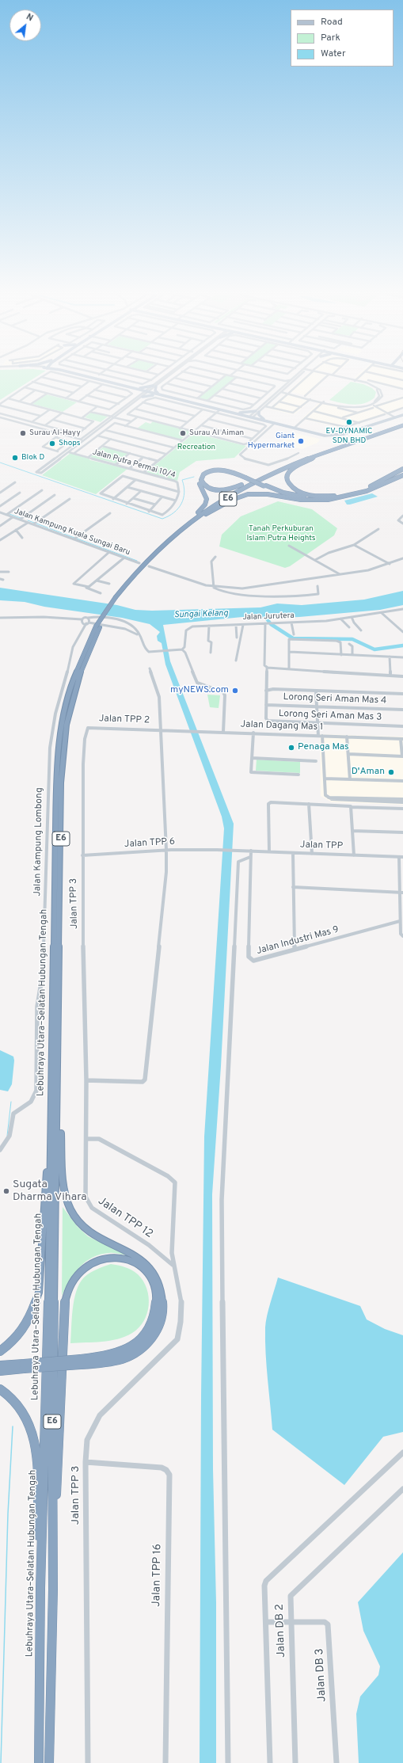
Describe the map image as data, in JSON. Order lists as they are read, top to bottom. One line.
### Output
{"streets":{"highway":["E6","Lebuhraya Utara–Selatan Hubungan Tengah"],"street":["Jalan Putra Permai 10/4","Jalan Kampung Kuala Sungai Baru","Jalan Jurutera","Lorong Seri Aman Mas 4","Lorong Seri Aman Mas 3","Jalan TPP 2","Jalan Dagang Mas 1","Jalan Kampung Lombong","Jalan TPP 6","Jalan TPP","Jalan TPP 3","Jalan Industri Mas 9","Jalan TPP 12","Jalan TPP 16","Jalan DB 2","Jalan DB 3"]},"crossings":[["Jalan Jurutera","Lorong Seri Aman Mas 3"],["Lorong Seri Aman Mas 4","Lorong Seri Aman Mas 3"],["Jalan TPP 2","Jalan Dagang Mas 1"],["Jalan TPP 2","Jalan TPP 3"],["Jalan TPP 6","Jalan TPP"],["Jalan TPP 6","Jalan TPP 3"],["Jalan TPP","Jalan Industri Mas 9"],["Jalan TPP 3","Jalan TPP 12"],["Jalan TPP 3","Jalan TPP 16"],["Jalan DB 2","Jalan DB 3"]],"water":["Sungai Kelang"],"parks":["Recreation","Tanah Perkuburan Islam Putra Heights"],"places":["EV-DYNAMIC SDN BHD","Surau Al-Hayy","Surau Al Aiman","Giant Hypermarket","Shops","Blok D","myNEWS.com","Penaga Mas","D'Aman","Sugata Dharma Vihara"],"legend":["Road","Park","Water"],"north":"top right"}
